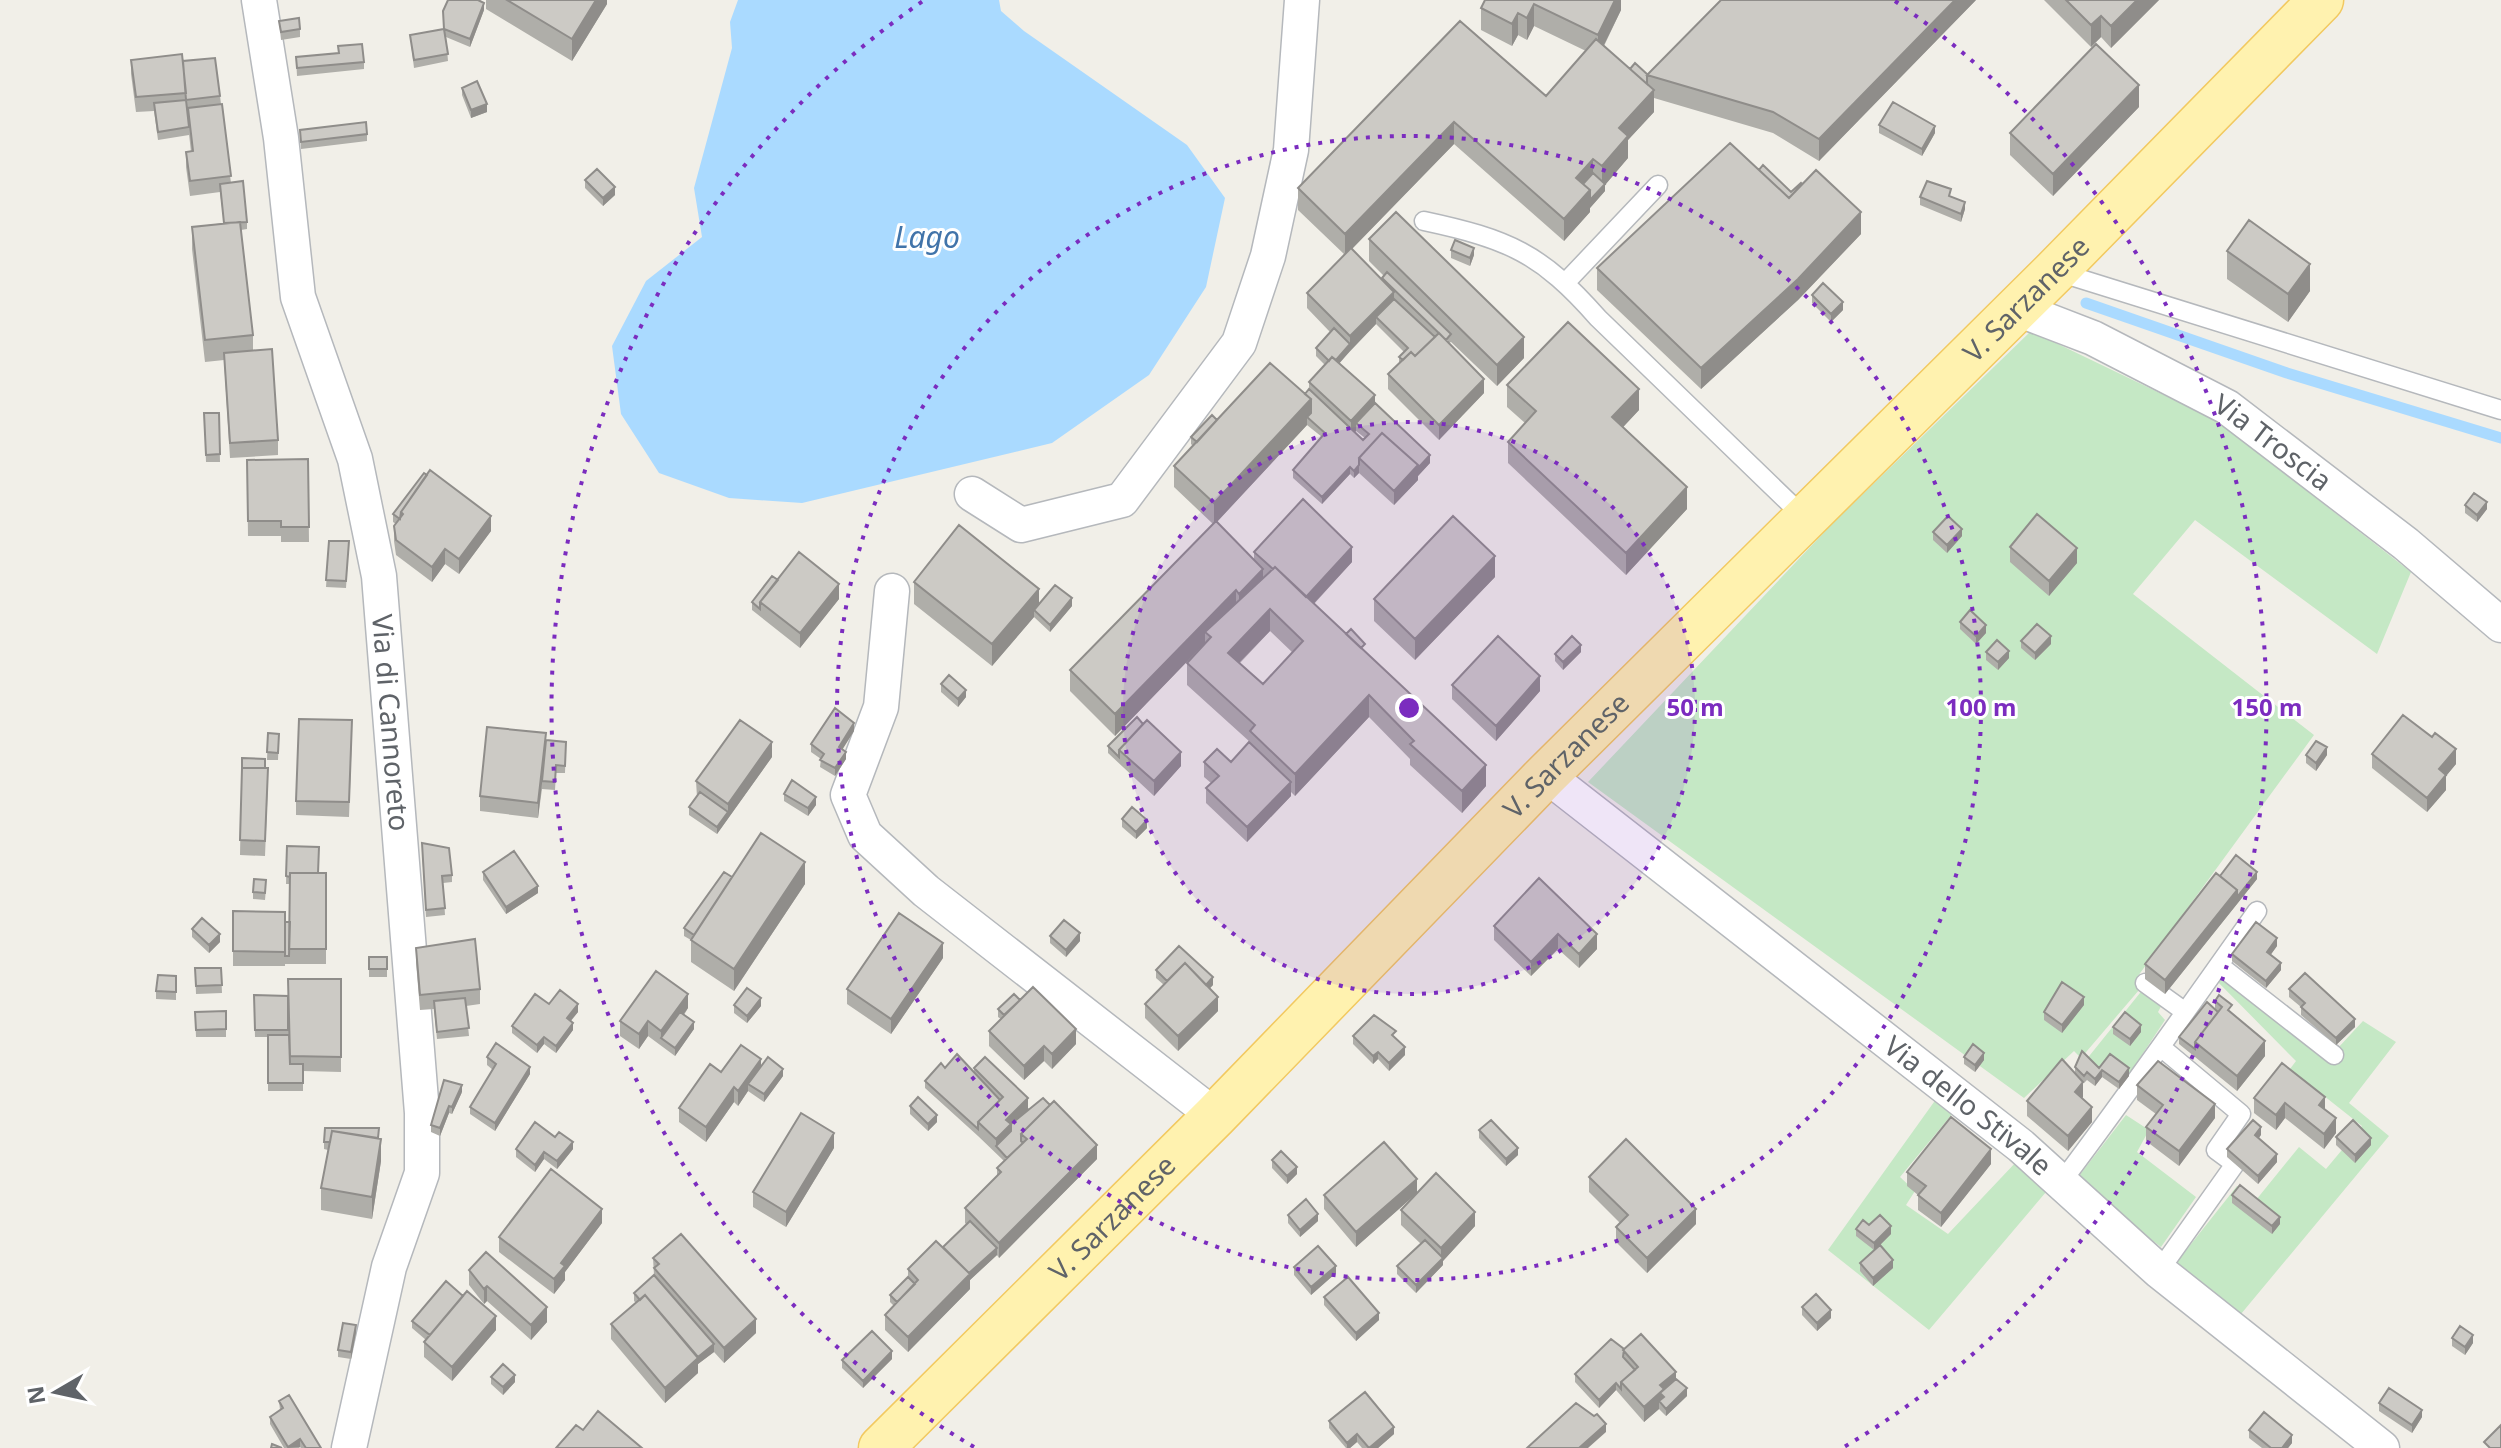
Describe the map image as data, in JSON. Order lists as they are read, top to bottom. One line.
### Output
{"streets":{"main road":["V. Sarzanese"],"street":["Via Troscia","Via di Cannoreto","Via dello Stivale"]},"crossings":[["V. Sarzanese","Via Troscia"],["V. Sarzanese","Via dello Stivale"]],"water":["Lago"],"north":"left","rings":["50 m","100 m","150 m"]}
